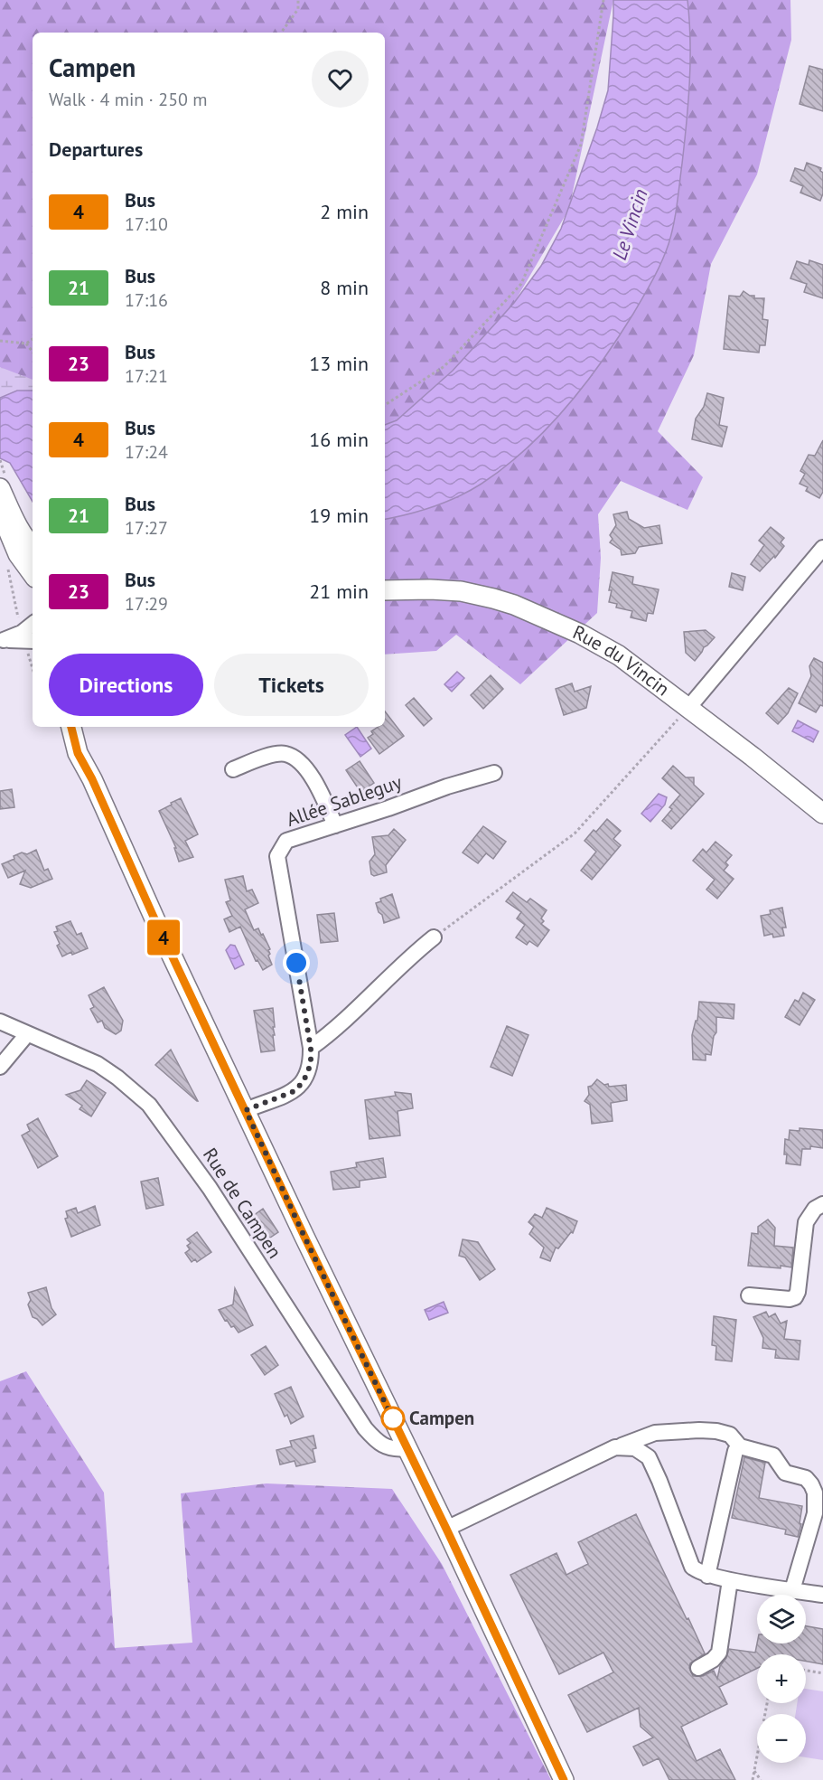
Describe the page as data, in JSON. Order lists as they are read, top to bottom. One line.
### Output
{"streets":{"main road":["Rue du Vincin"],"street":["Allée Sableguy","Rue de Campen"]},"water":["Le Vincin"],"places":["Campen"],"lines":["bus line 4"],"page":{"on_map":"4","heading":[["Campen","Walk · 4 min · 250 m"],"Departures"],"list":[{"mark":"4","name":"Bus","note":"17:10","value":"2 min"},{"mark":"21","name":"Bus","note":"17:16","value":"8 min"},{"mark":"23","name":"Bus","note":"17:21","value":"13 min"},{"mark":"4","name":"Bus","note":"17:24","value":"16 min"},{"mark":"21","name":"Bus","note":"17:27","value":"19 min"},{"mark":"23","name":"Bus","note":"17:29","value":"21 min"}],"buttons":["Directions","Tickets"],"map_buttons":["+","−"]}}
